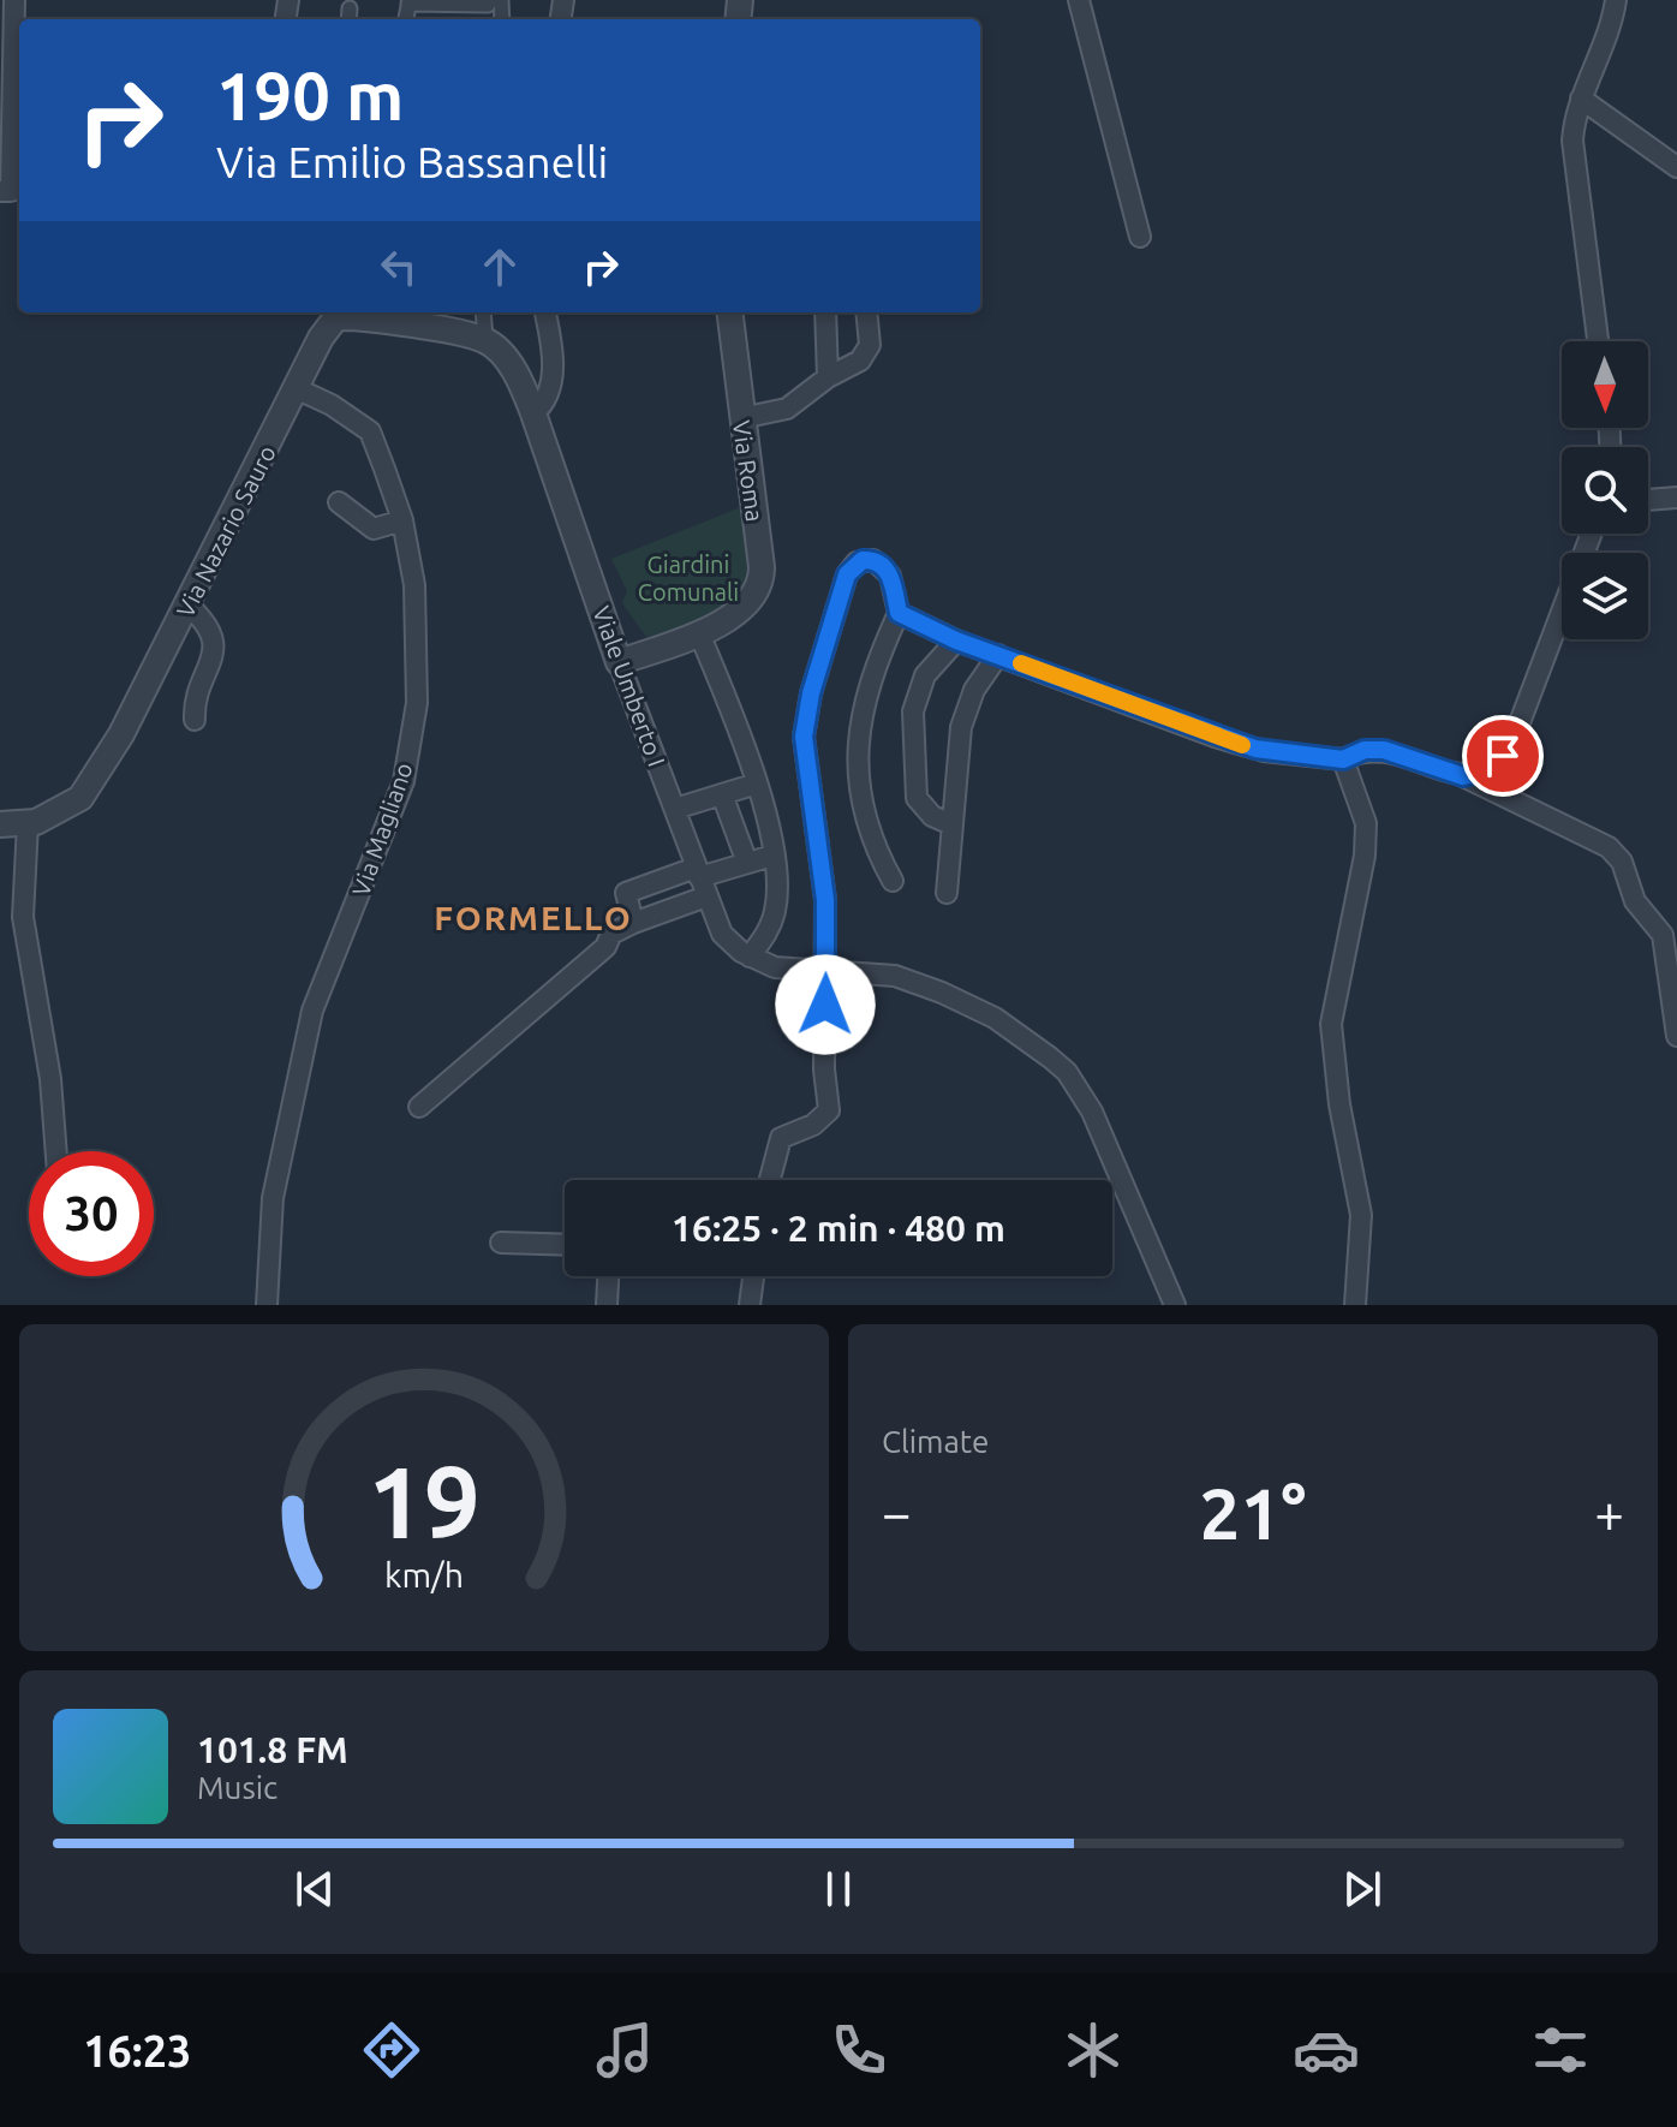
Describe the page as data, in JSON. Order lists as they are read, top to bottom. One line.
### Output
{"streets":{"street":["Via Roma","Via Nazario Sauro","Viale Umberto I","Via Magliano"]},"crossings":[["Via Roma","Viale Umberto I"],["Via Nazario Sauro","Viale Umberto I"],["Via Nazario Sauro","Via Magliano"]],"districts":["FORMELLO"],"parks":["Giardini Comunali"],"north":"bottom","page":{"turn":["190 m","Via Emilio Bassanelli"],"limit":"30","trip":"16:25 · 2 min · 480 m","tile":"Climate","heat":["−","21°","+"],"song":["101.8 FM","Music"],"tabs":"16:23","gauge":["19","km/h"]}}
